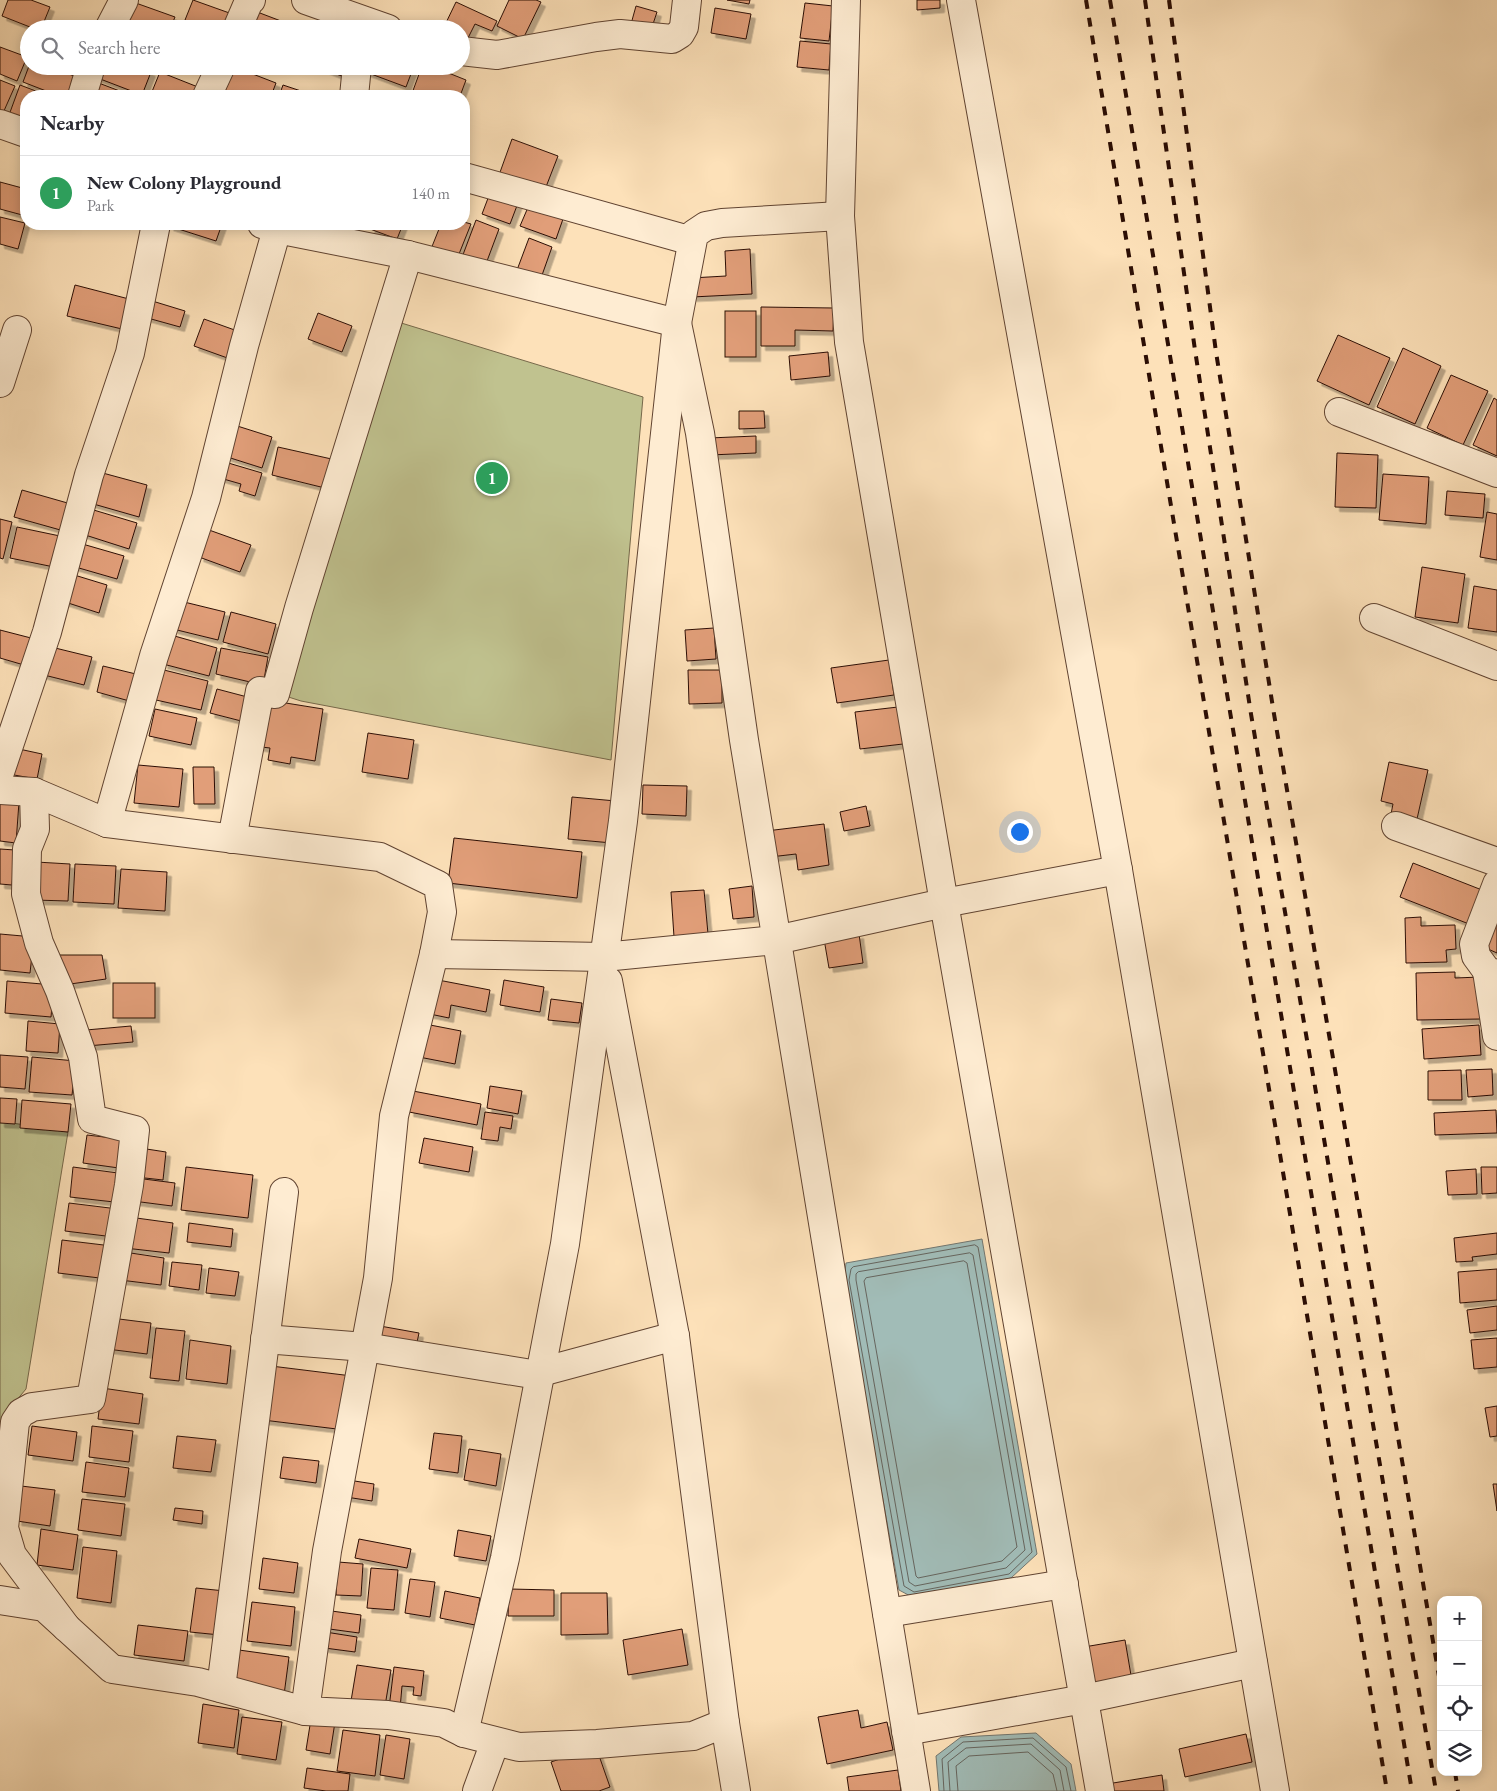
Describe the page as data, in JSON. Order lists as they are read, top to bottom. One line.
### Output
{"page":{"search":"Search here","heading":"Nearby","list":[{"mark":"1","name":"New Colony Playground","note":"Park","value":"140 m"}],"pins":"1","map_buttons":["+","−"]}}
